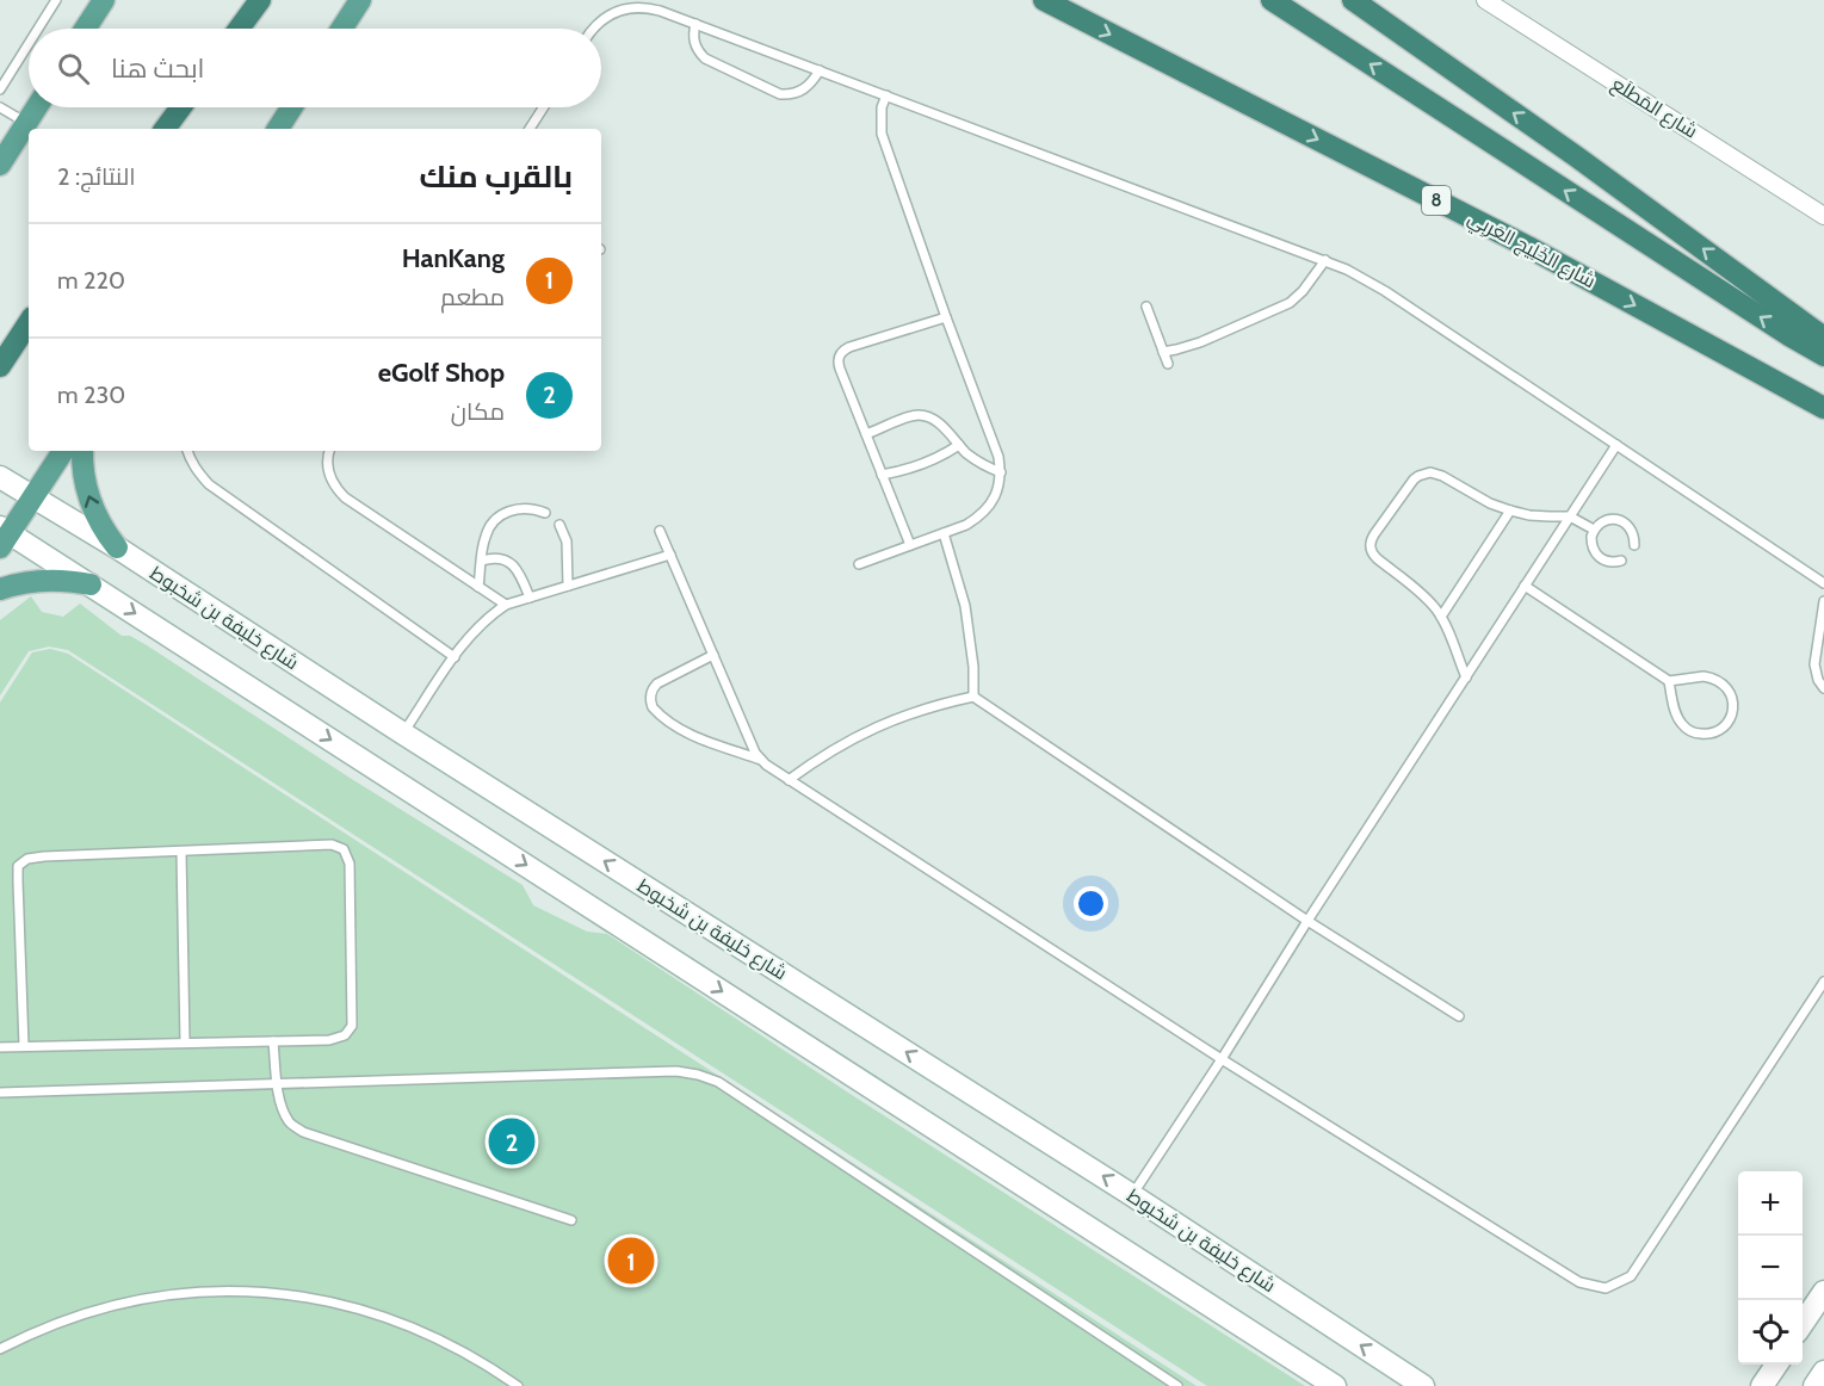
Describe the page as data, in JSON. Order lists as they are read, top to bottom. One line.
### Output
{"streets":{"highway":["8","شارع الخَلِيج العَربِي"],"main road":["شارع خليفة بن شخبوط"],"street":["شارع المَطلَع"]},"page":{"search":"ابحث هنا","heading":["بالقرب منك","النتائج: 2"],"list":[{"mark":"1","name":"HanKang","note":"مطعم","value":"220 m"},{"mark":"2","name":"eGolf Shop","note":"مكان","value":"230 m"}],"pins":["2","1"],"map_buttons":["+","−"]}}
